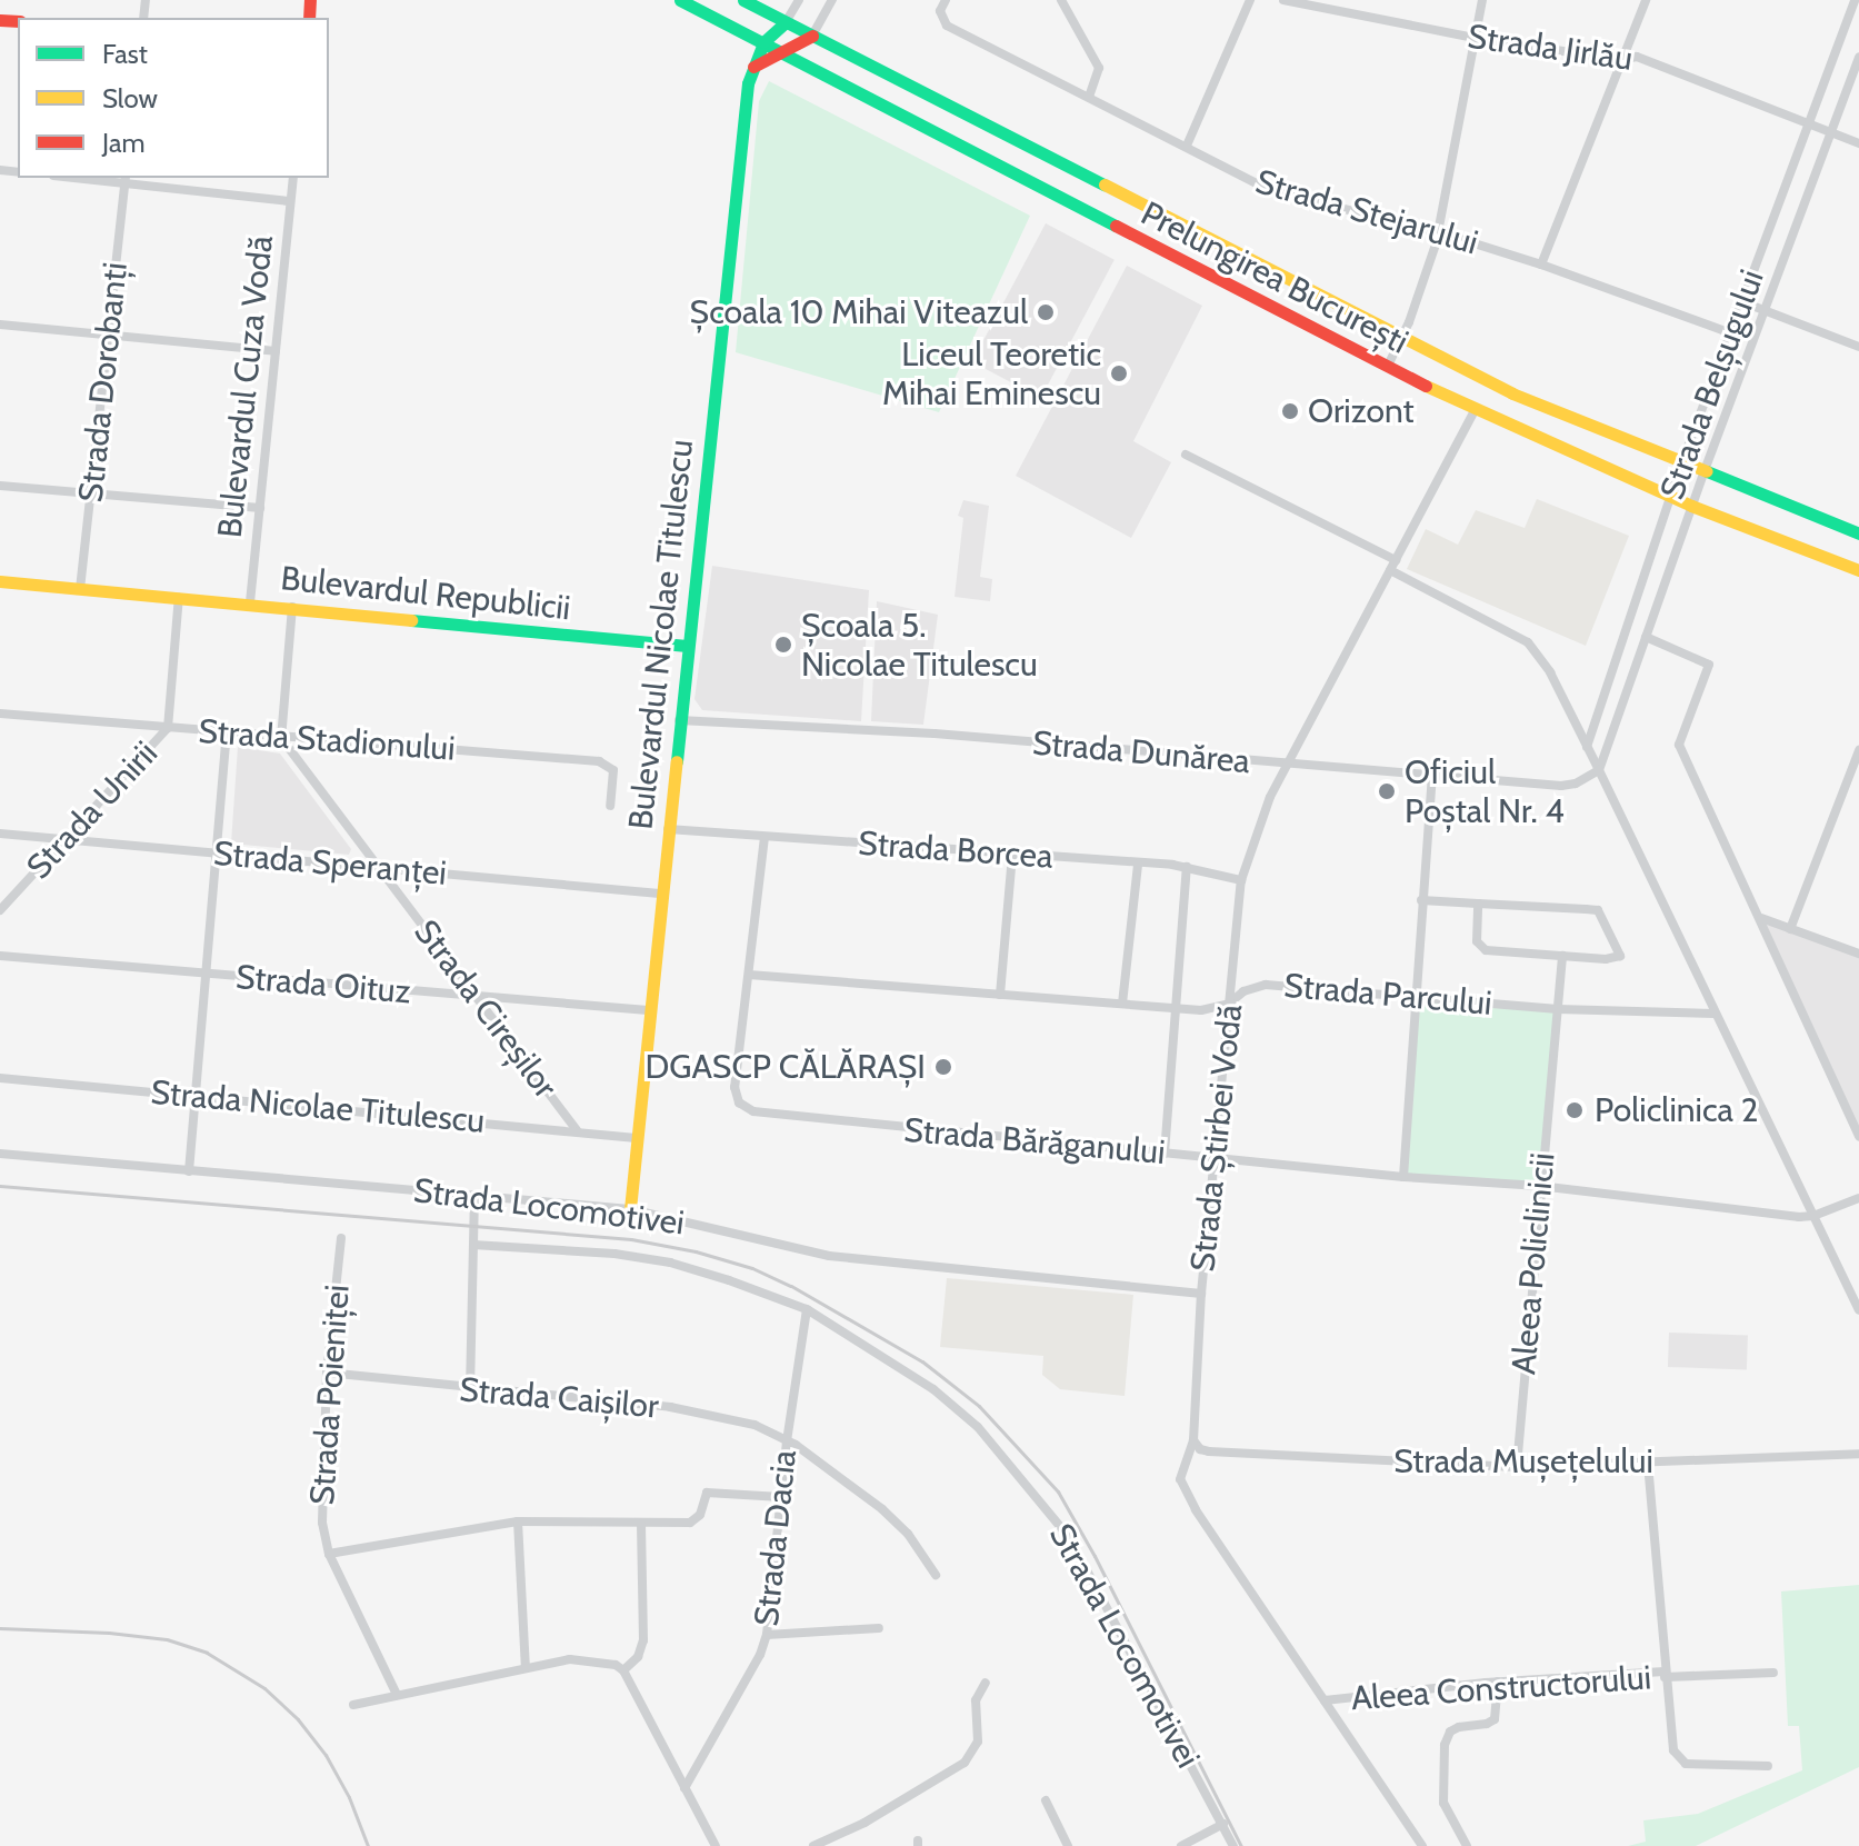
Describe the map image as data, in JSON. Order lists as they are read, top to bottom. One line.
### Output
{"streets":{"main road":["Prelungirea București","Bulevardul Republicii","Bulevardul Nicolae Titulescu"],"street":["Strada Jirlău","Strada Stejarului","Strada Dorobanți","Strada Belșugului","Bulevardul Cuza Vodă","Strada Stadionului","Strada Dunărea","Strada Unirii","Strada Borcea","Strada Speranței","Strada Oituz","Strada Parcului","Strada Cireșilor","Strada Nicolae Titulescu","Strada Știrbei Vodă","Strada Bărăganului","Strada Locomotivei","Aleea Policlinicii","Strada Poieniței","Strada Caișilor","Strada Mușețelului","Strada Dacia","Aleea Constructorului"]},"crossings":[["Strada Jirlău","Strada Belșugului"],["Strada Stejarului","Strada Belșugului"],["Prelungirea București","Strada Belșugului"],["Prelungirea București","Bulevardul Nicolae Titulescu"],["Prelungirea București","Strada Știrbei Vodă"],["Strada Dorobanți","Bulevardul Republicii"],["Strada Belșugului","Strada Dunărea"],["Bulevardul Cuza Vodă","Bulevardul Republicii"],["Bulevardul Republicii","Bulevardul Nicolae Titulescu"],["Bulevardul Republicii","Strada Unirii"],["Bulevardul Nicolae Titulescu","Strada Dunărea"],["Bulevardul Nicolae Titulescu","Strada Borcea"],["Bulevardul Nicolae Titulescu","Strada Speranței"],["Bulevardul Nicolae Titulescu","Strada Oituz"],["Bulevardul Nicolae Titulescu","Strada Nicolae Titulescu"],["Bulevardul Nicolae Titulescu","Strada Locomotivei"],["Strada Stadionului","Strada Unirii"],["Strada Stadionului","Strada Cireșilor"],["Strada Dunărea","Strada Știrbei Vodă"],["Strada Unirii","Strada Speranței"],["Strada Borcea","Strada Știrbei Vodă"],["Strada Borcea","Strada Bărăganului"],["Strada Speranței","Strada Cireșilor"],["Strada Oituz","Strada Cireșilor"],["Strada Parcului","Strada Știrbei Vodă"],["Strada Parcului","Strada Bărăganului"],["Strada Parcului","Aleea Policlinicii"],["Strada Cireșilor","Strada Nicolae Titulescu"],["Strada Știrbei Vodă","Strada Bărăganului"],["Strada Știrbei Vodă","Strada Locomotivei"],["Strada Știrbei Vodă","Strada Mușețelului"],["Strada Știrbei Vodă","Aleea Constructorului"],["Strada Bărăganului","Aleea Policlinicii"],["Strada Locomotivei","Strada Dacia"],["Aleea Policlinicii","Strada Mușețelului"],["Strada Poieniței","Strada Caișilor"],["Strada Caișilor","Strada Dacia"]],"places":["Școala 10 Mihai Viteazul","Liceul Teoretic Mihai Eminescu","Orizont","Școala 5. Nicolae Titulescu","Oficiul Poștal Nr. 4","DGASCP CĂLĂRAȘI","Policlinica 2"],"legend":["Fast","Slow","Jam"]}
